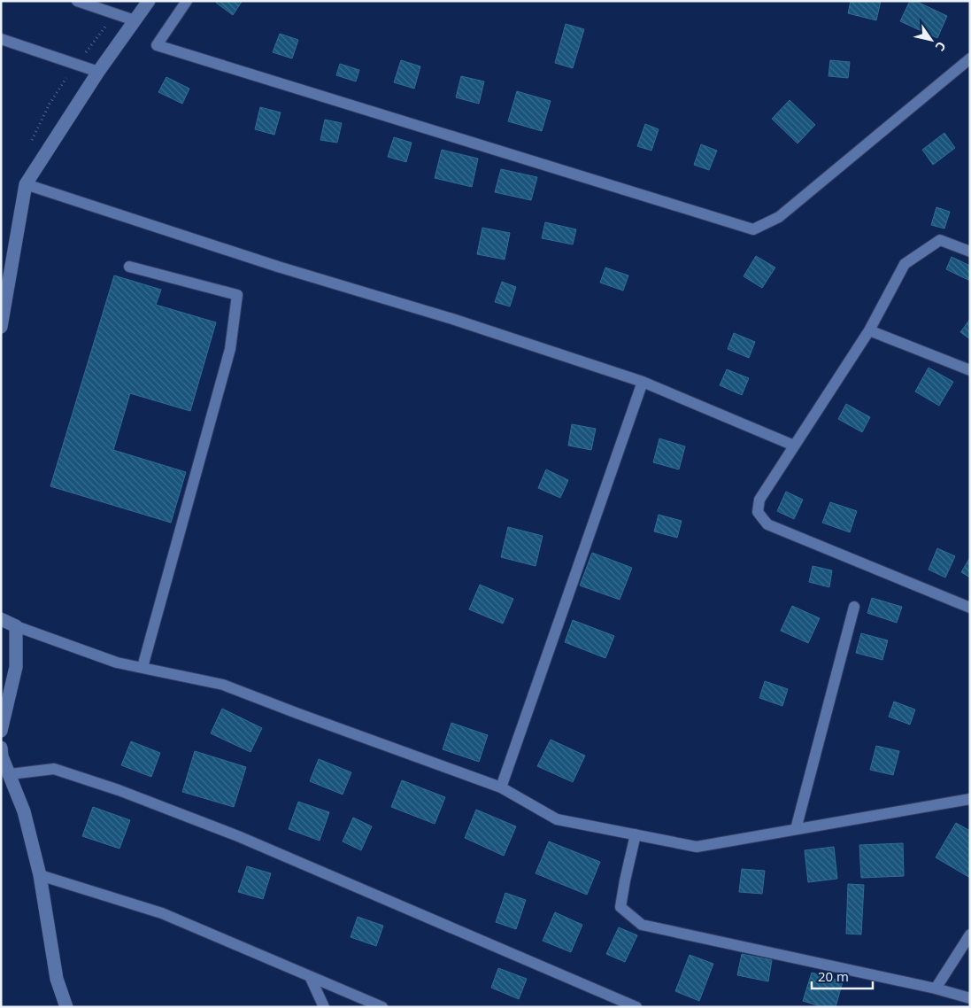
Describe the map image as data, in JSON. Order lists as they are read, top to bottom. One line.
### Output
{"scale_bar":"20 m","north":"bottom right"}
